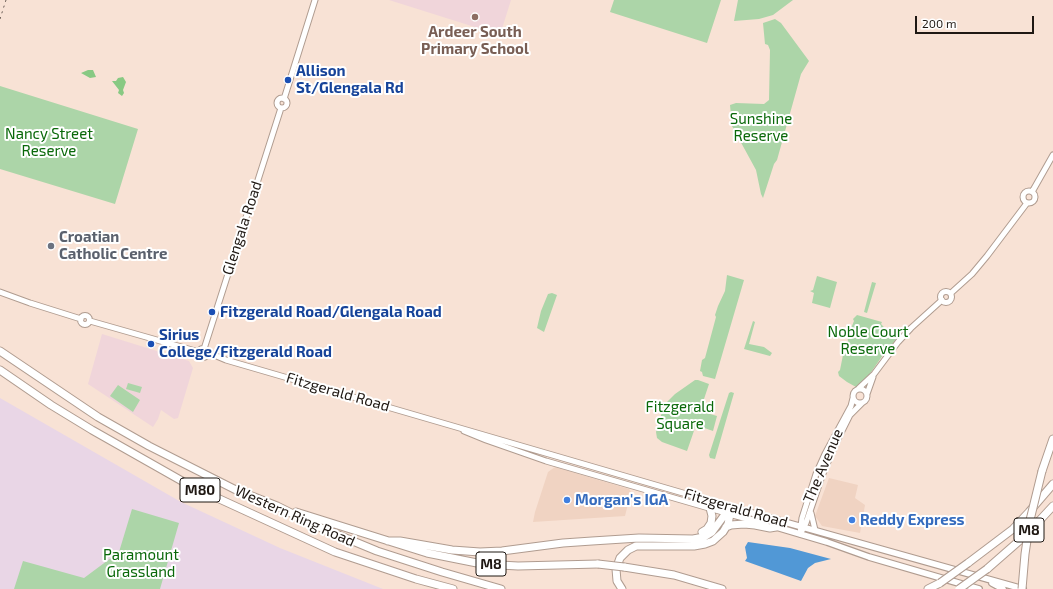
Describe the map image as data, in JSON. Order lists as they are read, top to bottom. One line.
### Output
{"streets":{"highway":["M80","Western Ring Road","M8"],"main road":["Fitzgerald Road"],"street":["Glengala Road","The Avenue"]},"crossings":[["Glengala Road","Fitzgerald Road"],["Fitzgerald Road","The Avenue"],["Fitzgerald Road","M8"]],"parks":["Sunshine Reserve","Nancy Street Reserve","Noble Court Reserve","Fitzgerald Square","Paramount Grassland"],"places":["Ardeer South Primary School","Allison St/Glengala Rd","Croatian Catholic Centre","Fitzgerald Road/Glengala Road","Sirius College/Fitzgerald Road","Morgan's IGA","Reddy Express"],"scale_bar":"200 m"}
